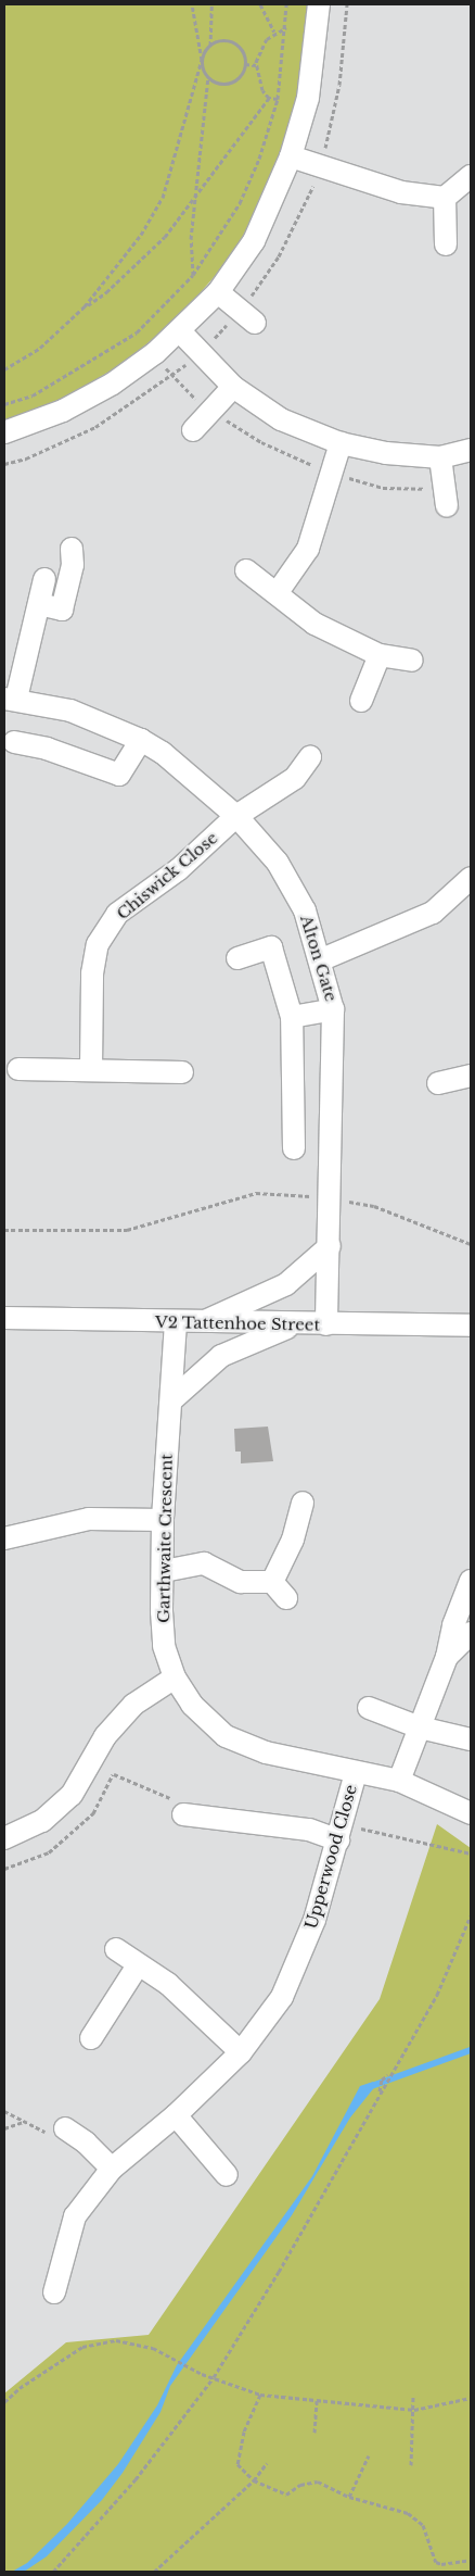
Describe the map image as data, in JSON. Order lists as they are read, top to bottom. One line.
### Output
{"streets":{"street":["Chiswick Close","Alton Gate","V2 Tattenhoe Street","Garthwaite Crescent","Upperwood Close"]},"crossings":[["Chiswick Close","Alton Gate"],["Alton Gate","V2 Tattenhoe Street"],["V2 Tattenhoe Street","Garthwaite Crescent"],["Garthwaite Crescent","Upperwood Close"]]}
